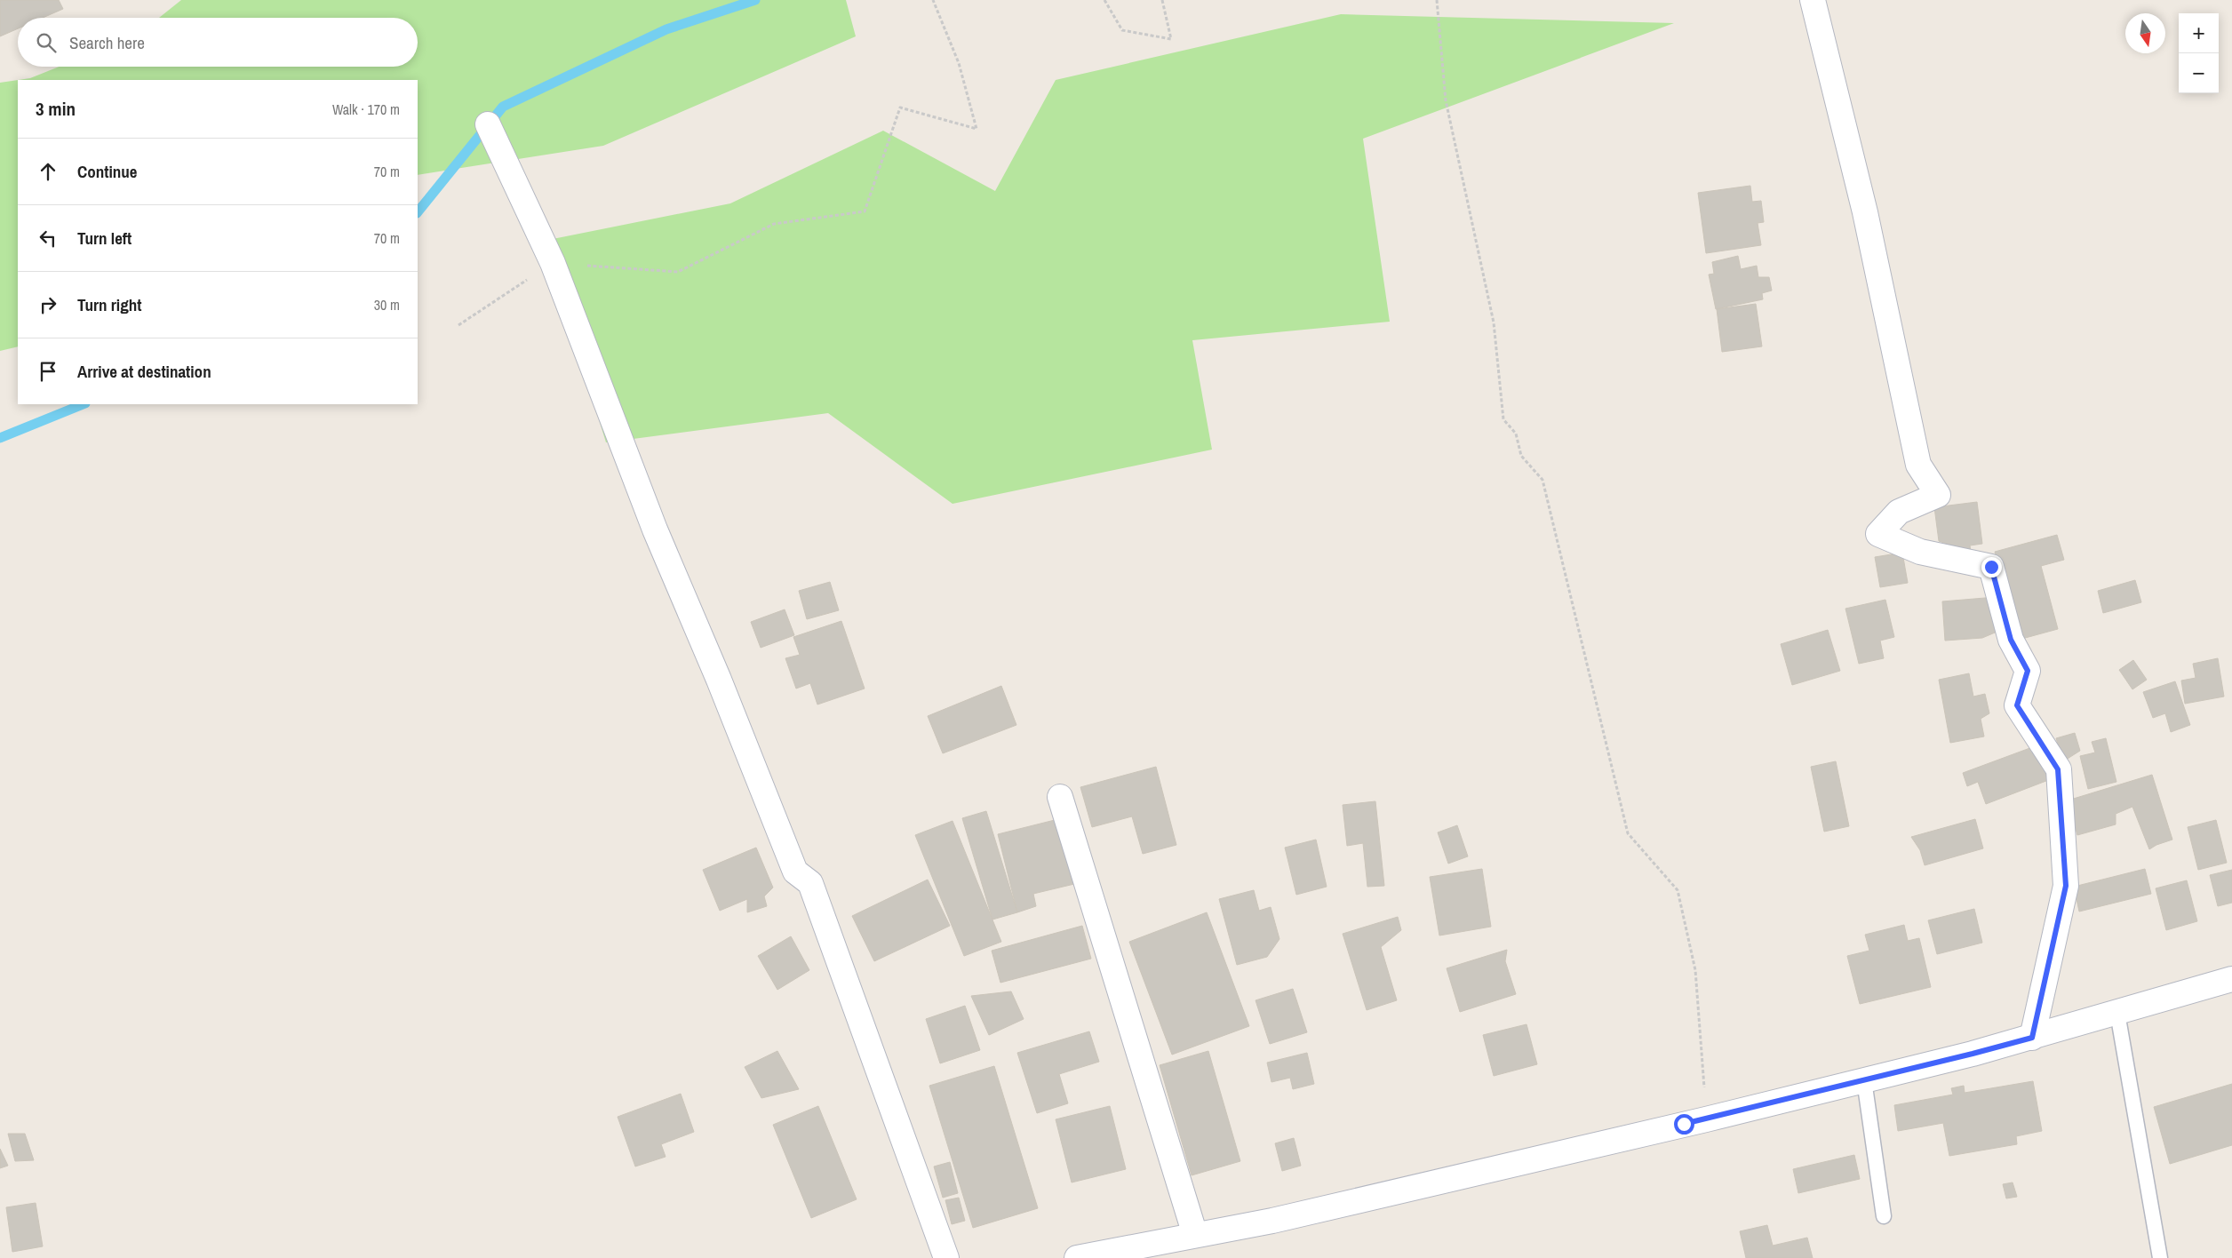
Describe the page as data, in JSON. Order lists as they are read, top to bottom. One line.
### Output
{"north":"bottom","page":{"map_buttons":["+","−"],"search":"Search here","heading":["3 min","Walk · 170 m"],"list":[["Continue","70 m"],["Turn left","70 m"],["Turn right","30 m"],"Arrive at destination"]}}
